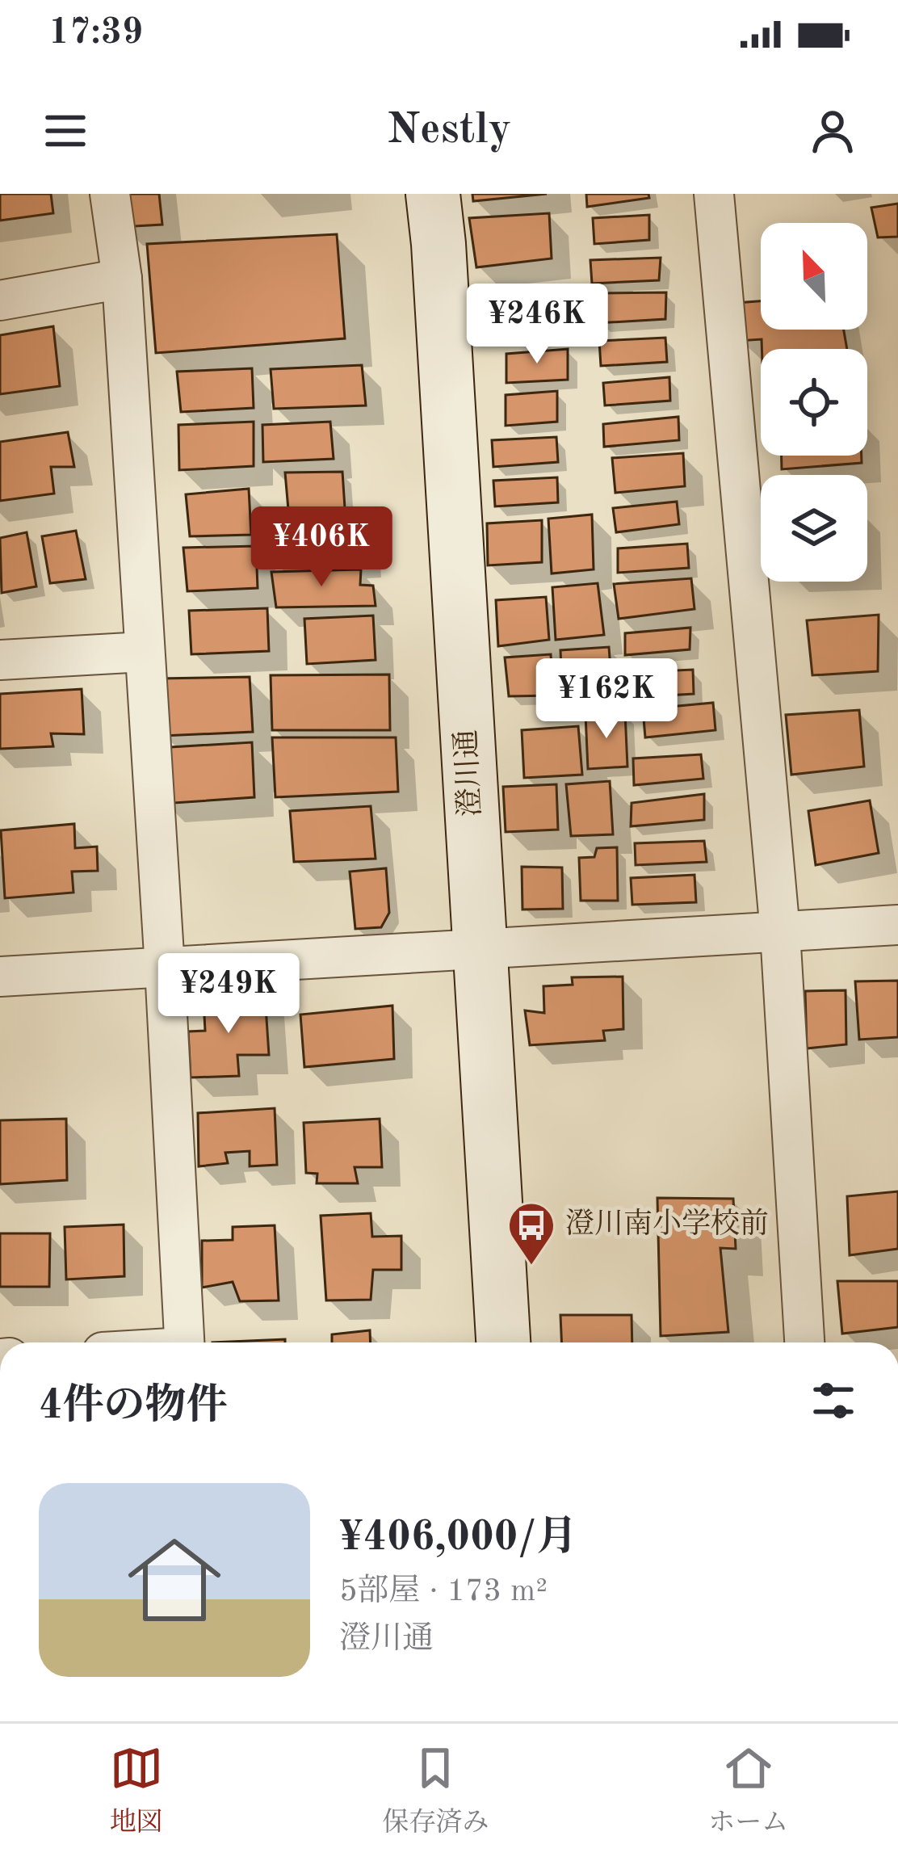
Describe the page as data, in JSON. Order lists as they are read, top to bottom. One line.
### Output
{"streets":{"street":["澄川通"]},"places":{"bus stop":["澄川南小学校前"]},"north":"top left","page":{"status":"17:39","header":"Nestly","price":["¥246K","¥406K","¥162K","¥249K"],"heading":"4件の物件","list":[{"name":"¥406,000/月","note":"5部屋 · 173 m² · 澄川通"}],"tabs":["地図","保存済み","ホーム"]}}
